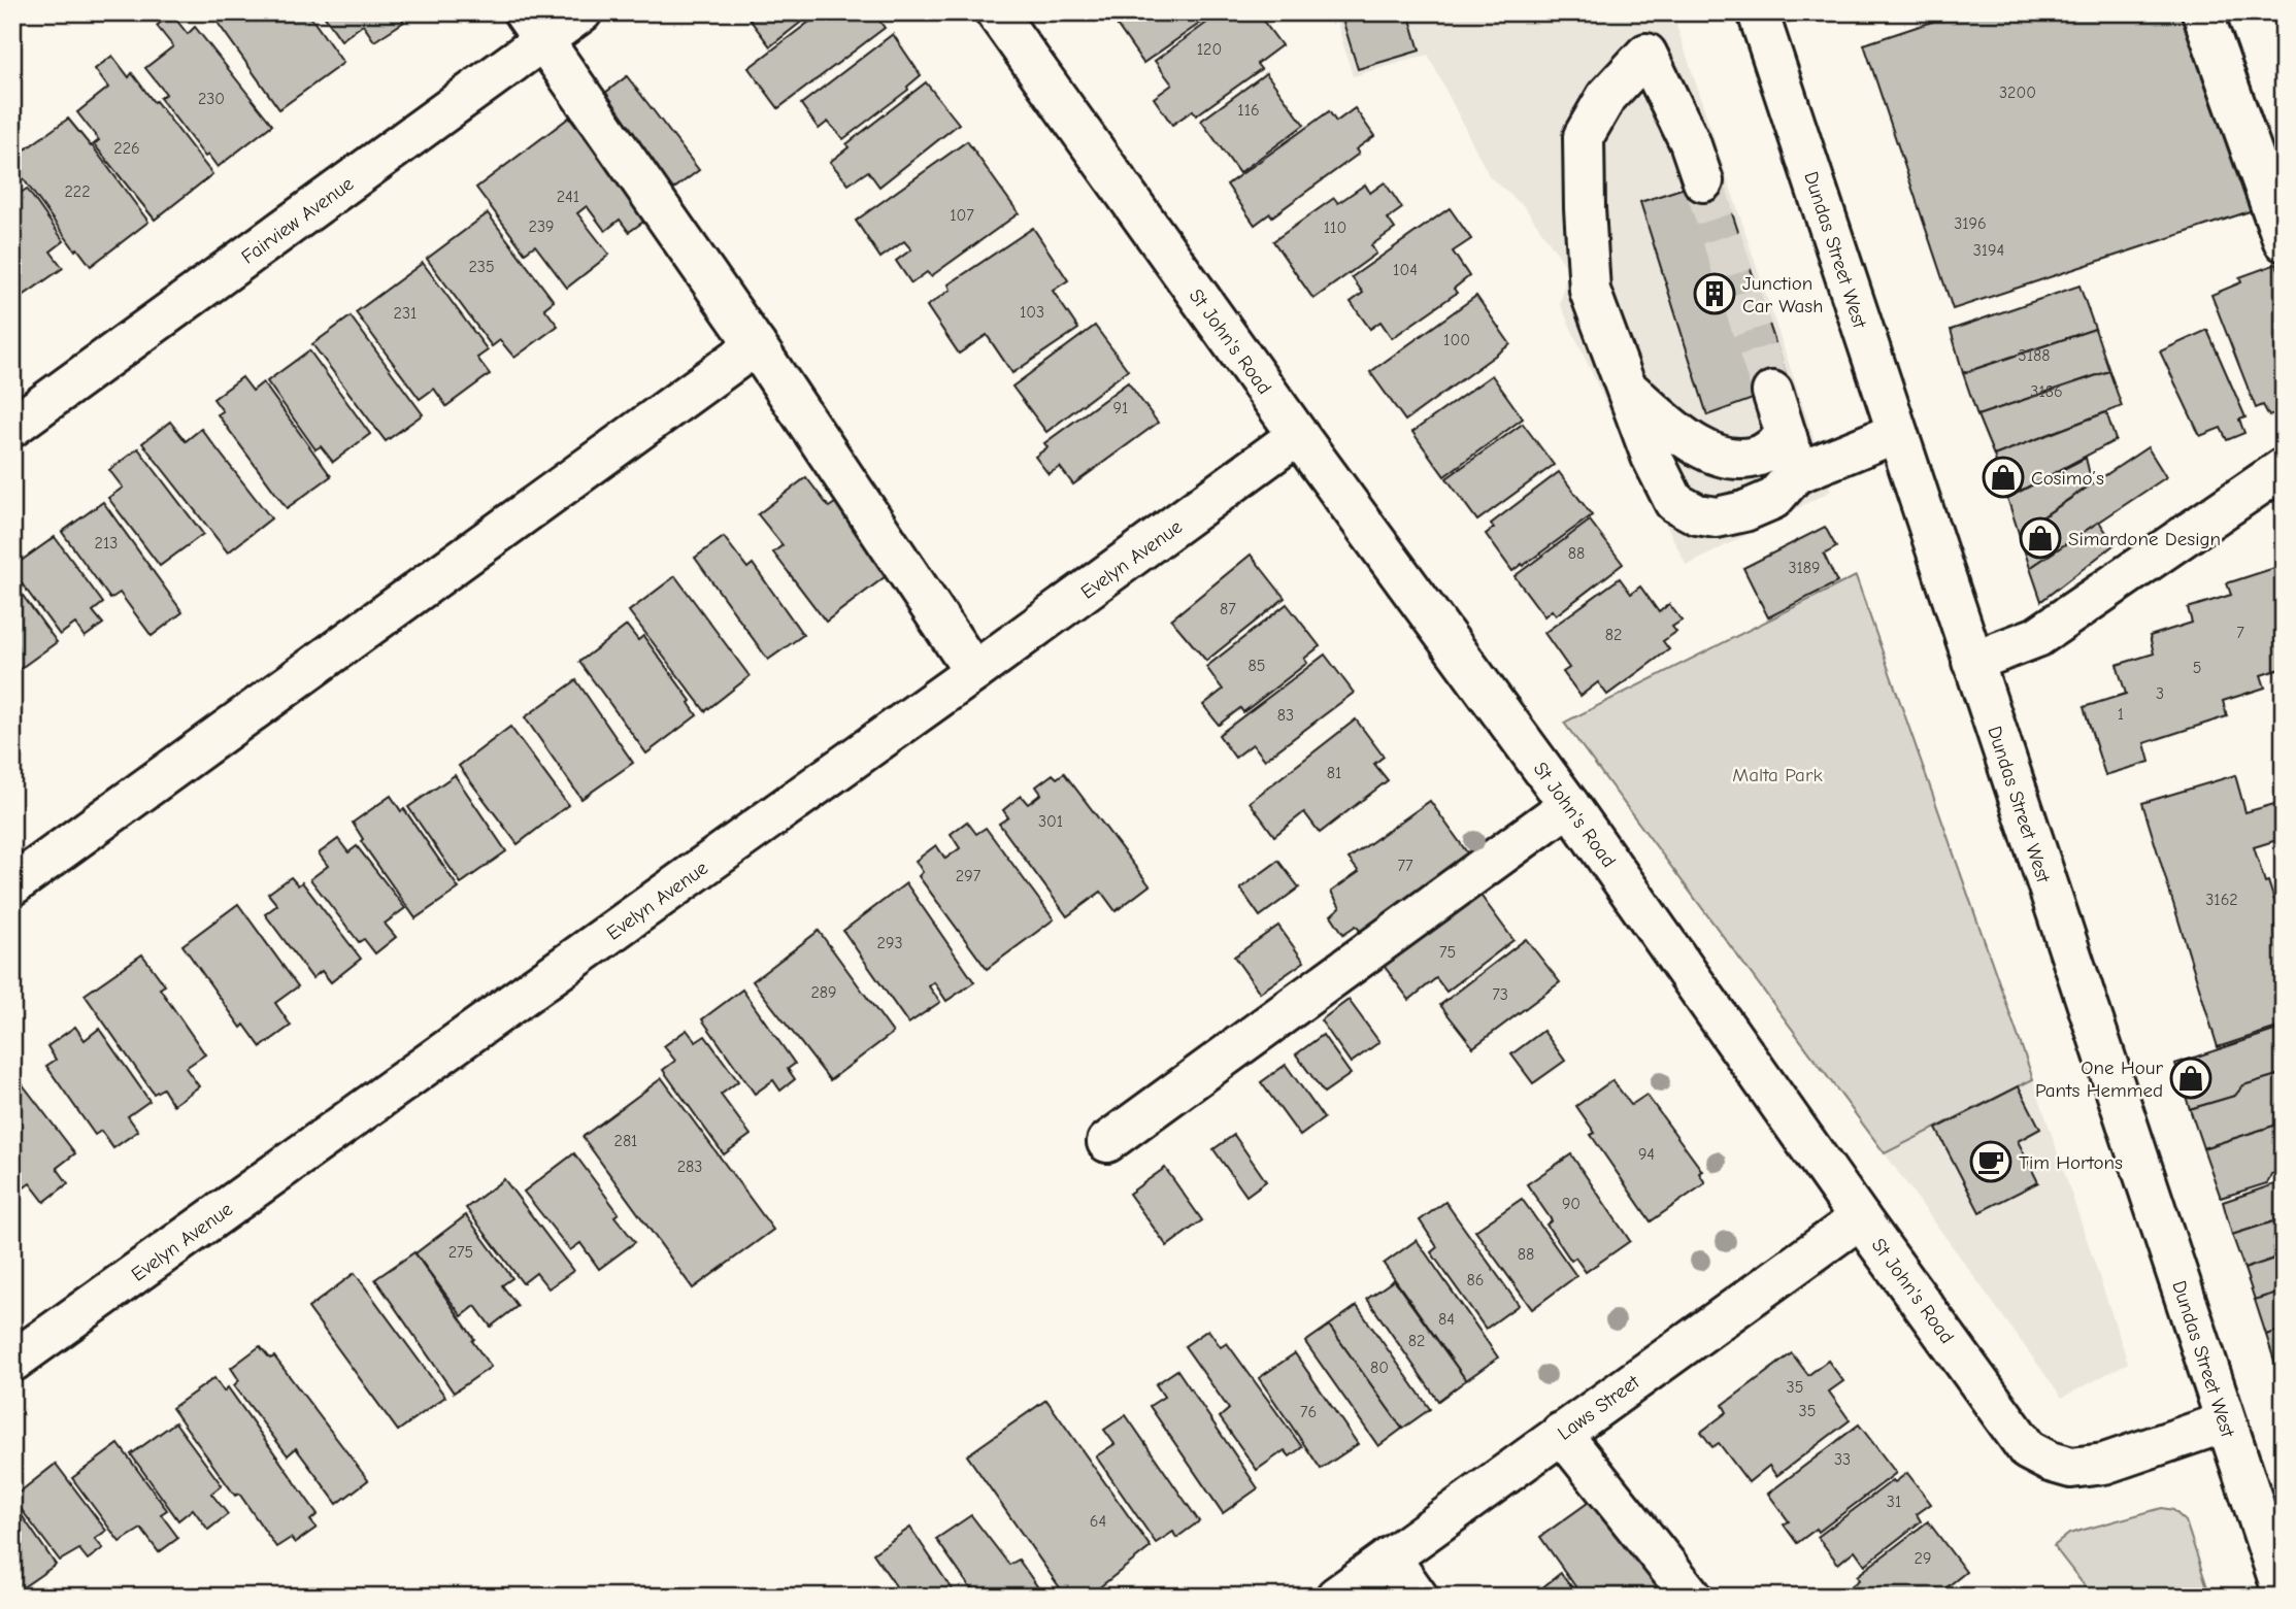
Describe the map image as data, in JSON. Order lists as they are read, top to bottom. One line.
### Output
{"streets":{"street":["Fairview Avenue","Dundas Street West","St John's Road","Evelyn Avenue","Laws Street"]},"crossings":[["Dundas Street West","St John's Road"],["St John's Road","Evelyn Avenue"],["St John's Road","Laws Street"]],"parks":["Malta Park"],"places":{"building":["Junction Car Wash"],"shop":["Cosimo’s","Simardone Design","One Hour Pants Hemmed"],"cafe":["Tim Hortons"]},"house_numbers":["120","3200","230","116","226","222","241","107","3196","239","110","3194","235","104","103","231","100","3188","3186","91","213","88","3189","87","7","82","85","5","3","1","83","81","301","77","297","3162","293","75","289","73","281","94","283","90","275","88","86","84","82","80","35","35","76","33","31","64","29"]}
